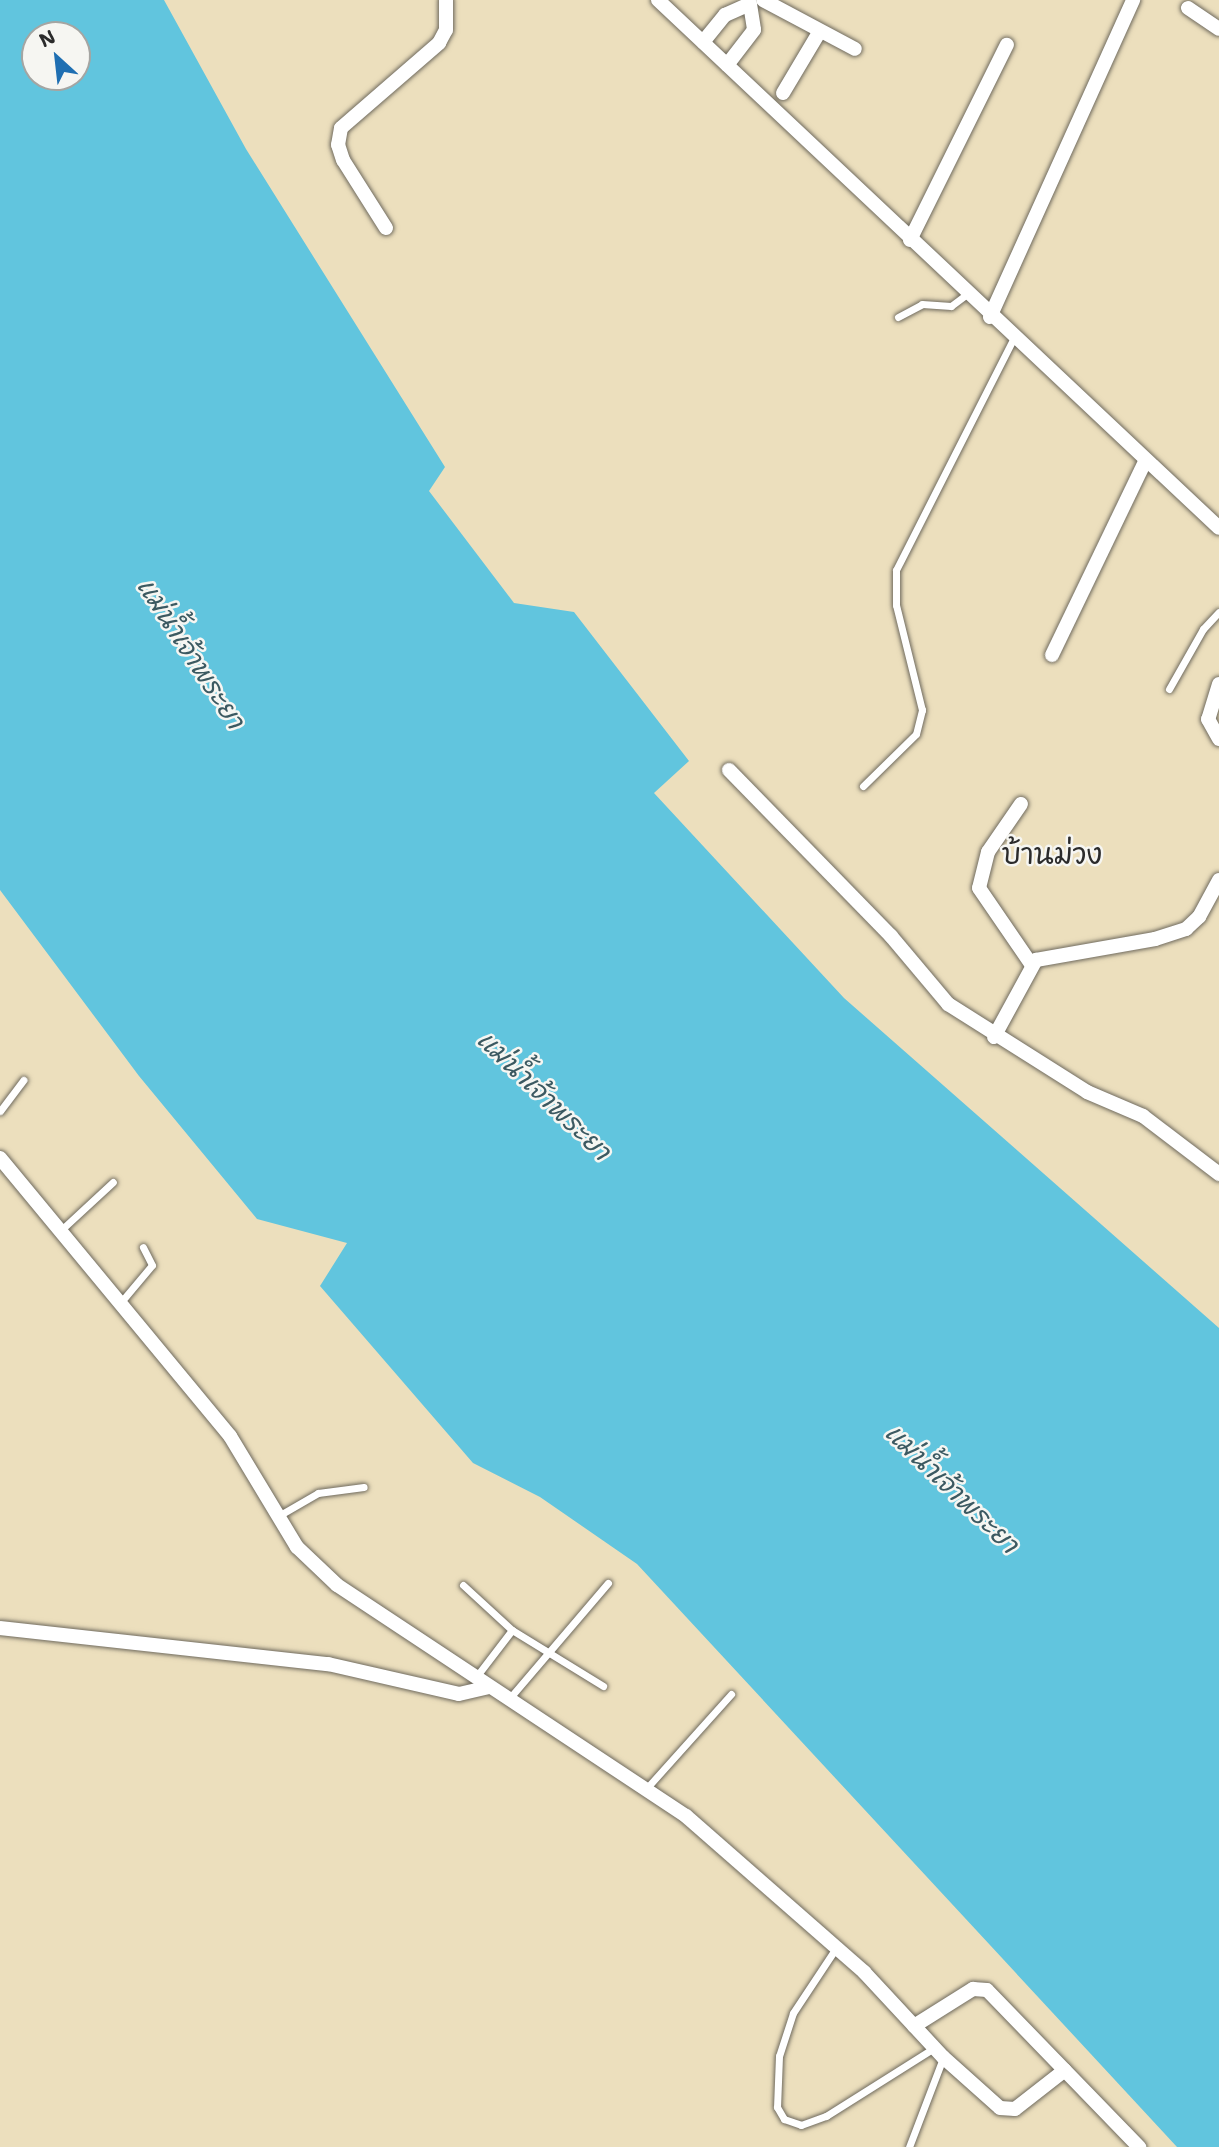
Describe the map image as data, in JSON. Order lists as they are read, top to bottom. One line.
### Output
{"districts":["บ้านม่วง"],"water":["แม่น้ำเจ้าพระยา"],"north":"top left"}
